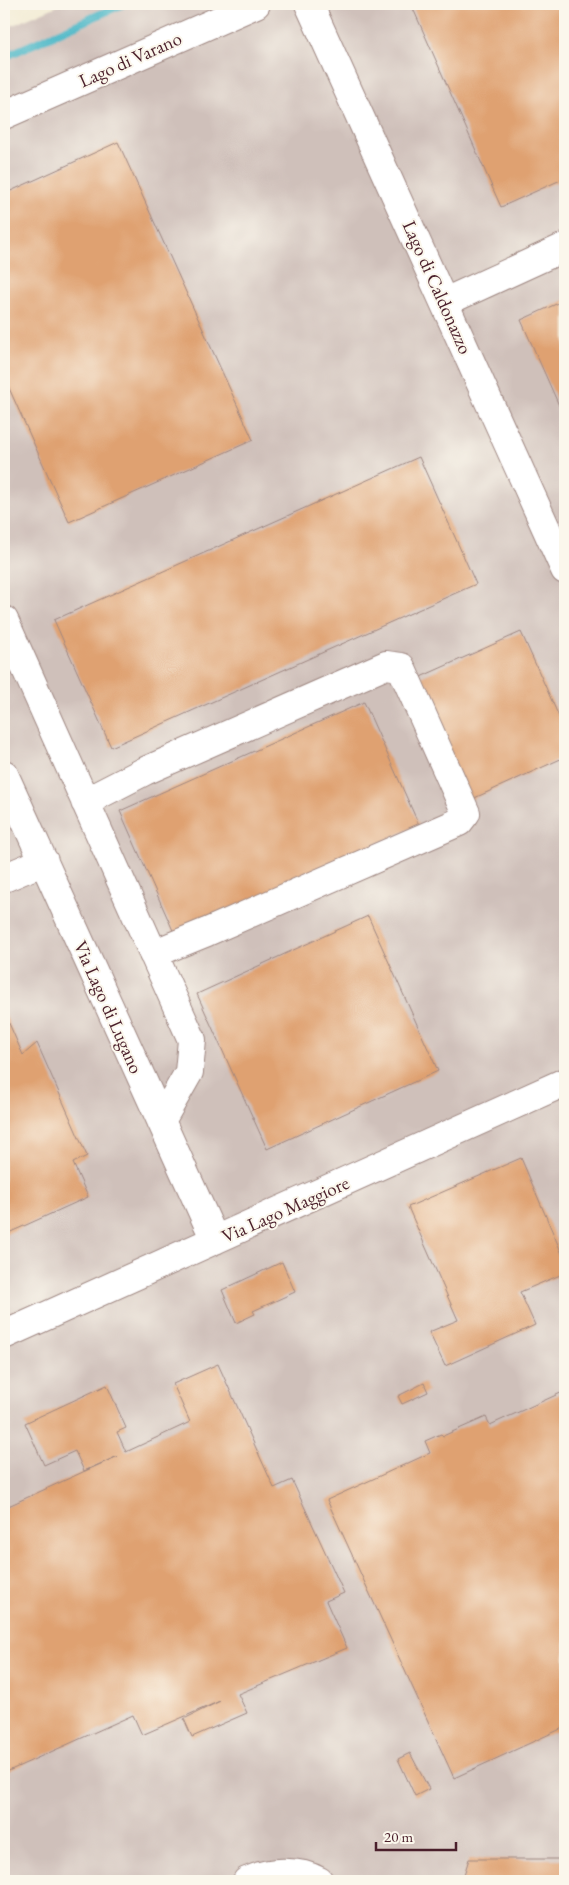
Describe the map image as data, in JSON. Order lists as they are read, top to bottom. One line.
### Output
{"streets":{"street":["Lago di Varano","Lago di Caldonazzo","Via Lago di Lugano","Via Lago Maggiore"]},"crossings":[["Via Lago di Lugano","Via Lago Maggiore"]],"scale_bar":"20 m"}
